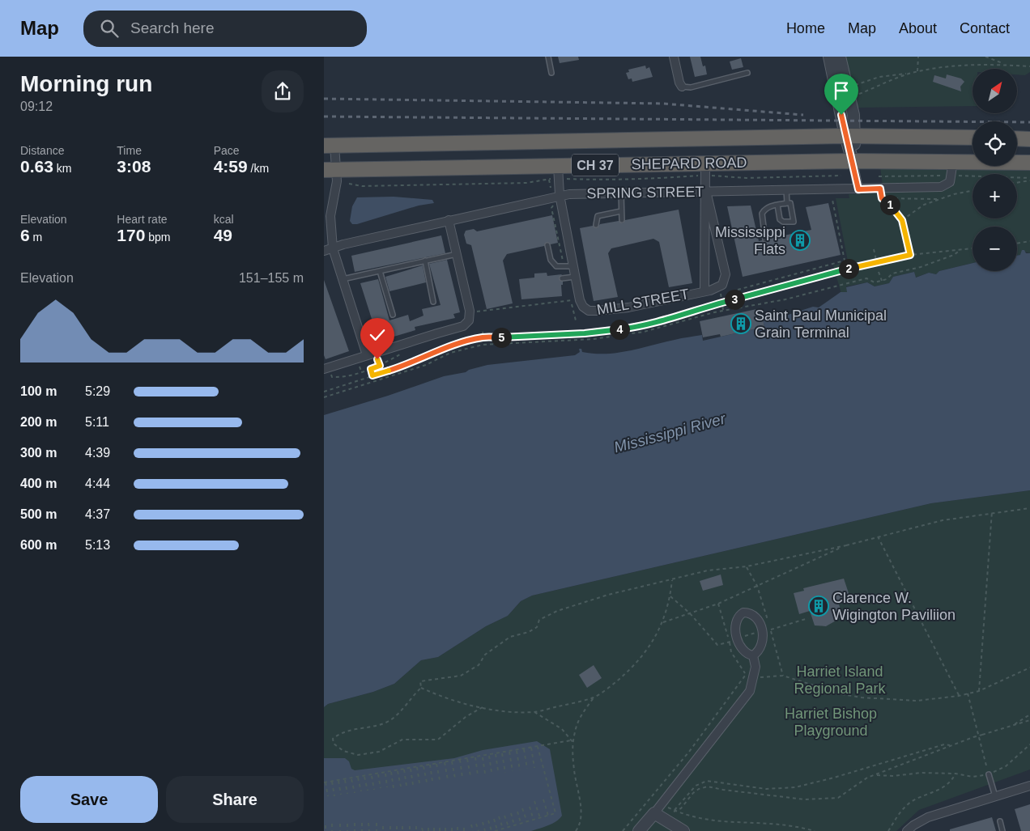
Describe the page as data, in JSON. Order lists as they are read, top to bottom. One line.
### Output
{"streets":{"highway":["SHEPARD ROAD","CH 37"],"street":["SPRING STREET","MILL STREET"]},"crossings":[["SHEPARD ROAD","SPRING STREET"],["SPRING STREET","MILL STREET"]],"water":["Mississippi River"],"parks":["Harriet Island Regional Park","Harriet Bishop Playground"],"places":{"building":["Mississippi Flats","Saint Paul Municipal Grain Terminal","Clarence W. Wigington Paviliion"]},"north":"top right","page":{"header":"Map","search":"Search here","nav":["Home","Map","About","Contact"],"heading":["Morning run","09:12"],"map_buttons":["+","−"],"stats":[["Distance","0.63 km"],["Time","3:08"],["Pace","4:59 /km"],["Elevation","6 m"],["Heart rate","170 bpm"],["kcal","49"]],"pins":["1","2","3","4","5"],"chart":["Elevation","151–155 m"],"list":[{"name":"100 m","note":"5:29"},{"name":"200 m","note":"5:11"},{"name":"300 m","note":"4:39"},{"name":"400 m","note":"4:44"},{"name":"500 m","note":"4:37"},{"name":"600 m","note":"5:13"}],"buttons":["Save","Share"]}}
